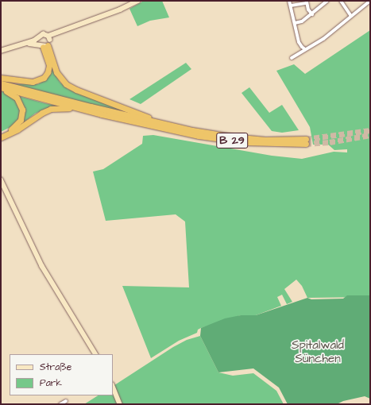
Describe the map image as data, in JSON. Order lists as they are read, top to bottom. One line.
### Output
{"streets":{"highway":["B 29"]},"parks":["Spitalwald Sünchen"],"legend":["Straße","Park"]}
